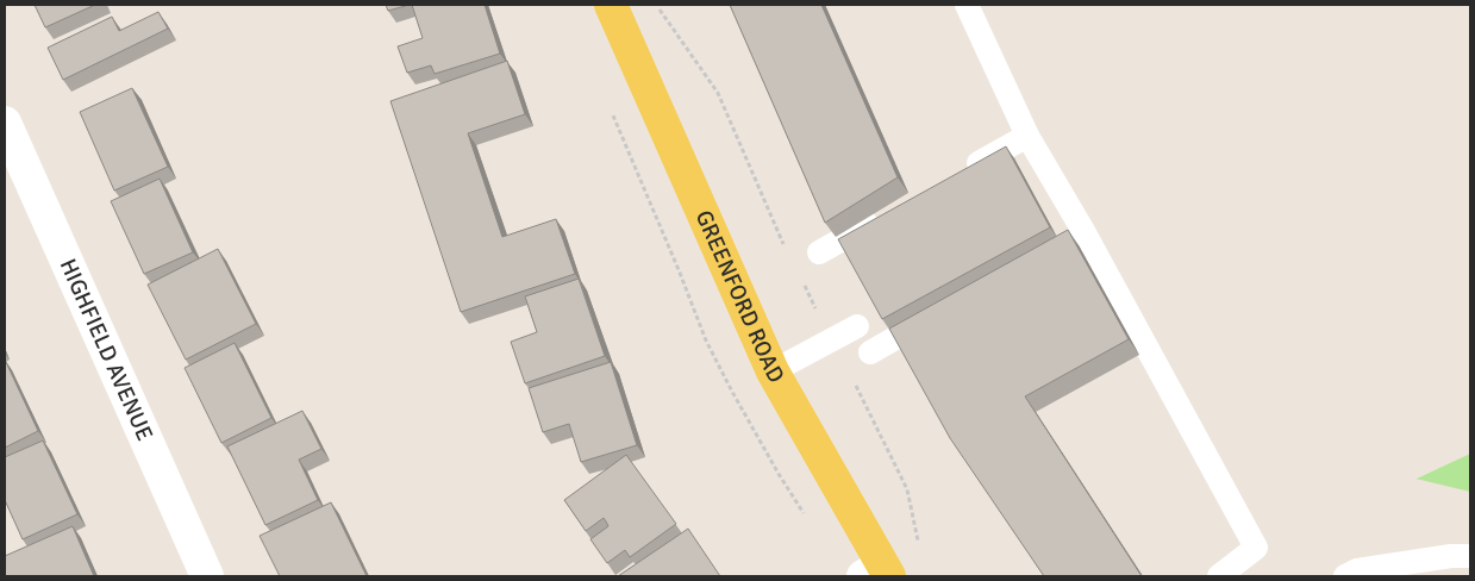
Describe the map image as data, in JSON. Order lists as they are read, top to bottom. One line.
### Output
{"streets":{"main road":["GREENFORD ROAD"],"street":["HIGHFIELD AVENUE"]}}
